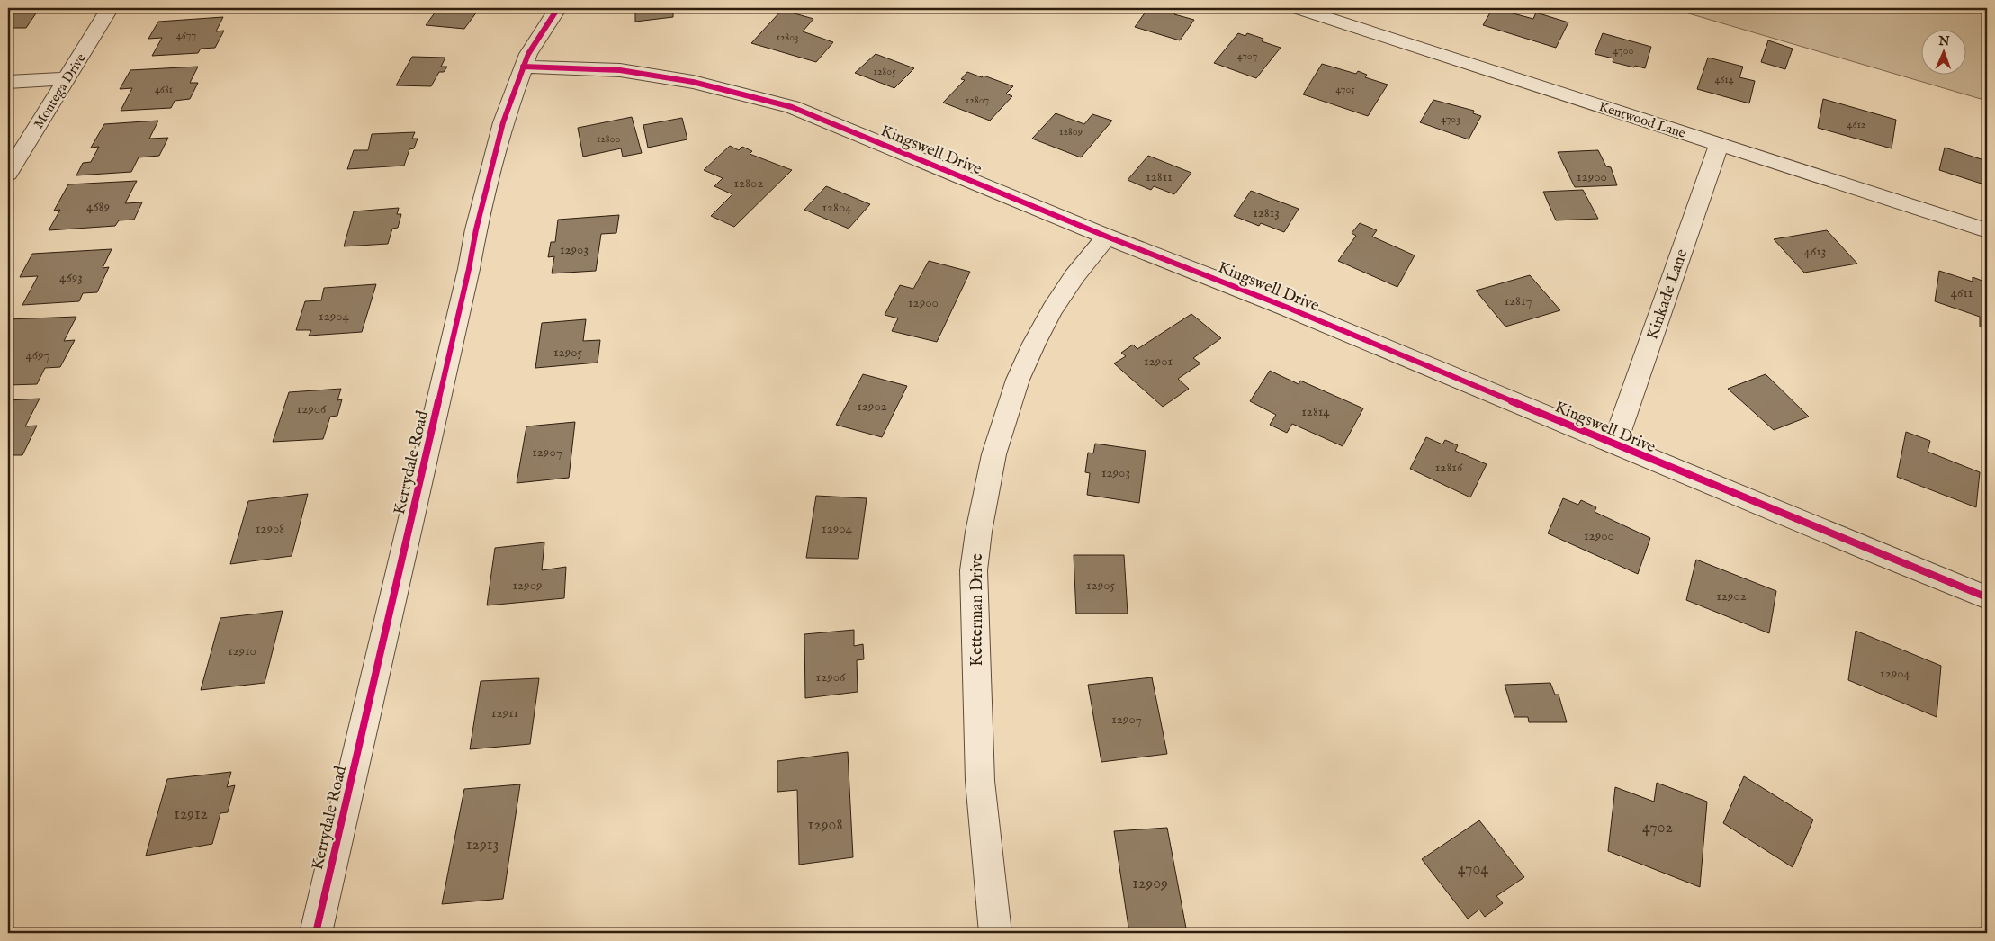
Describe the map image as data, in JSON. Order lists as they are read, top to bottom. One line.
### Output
{"streets":{"street":["Montega Drive","Kentwood Lane","Kingswell Drive","Kinkade Lane","Kerrydale Road","Ketterman Drive"]},"crossings":[["Kentwood Lane","Kinkade Lane"],["Kingswell Drive","Kinkade Lane"],["Kingswell Drive","Kerrydale Road"],["Kingswell Drive","Ketterman Drive"]],"house_numbers":["4677","12803","4700","4707","12805","4614","4681","4705","12807","4703","4612","12809","12800","12811","12900","12802","4689","12804","12813","12903","4613","4693","4611","12817","12900","12904","12905","4697","12901","12902","12906","12814","12907","12816","12903","12908","12904","12900","12909","12905","12902","12910","12904","12906","12911","12907","12912","12908","4702","12913","4704","12909"],"north":"top"}
